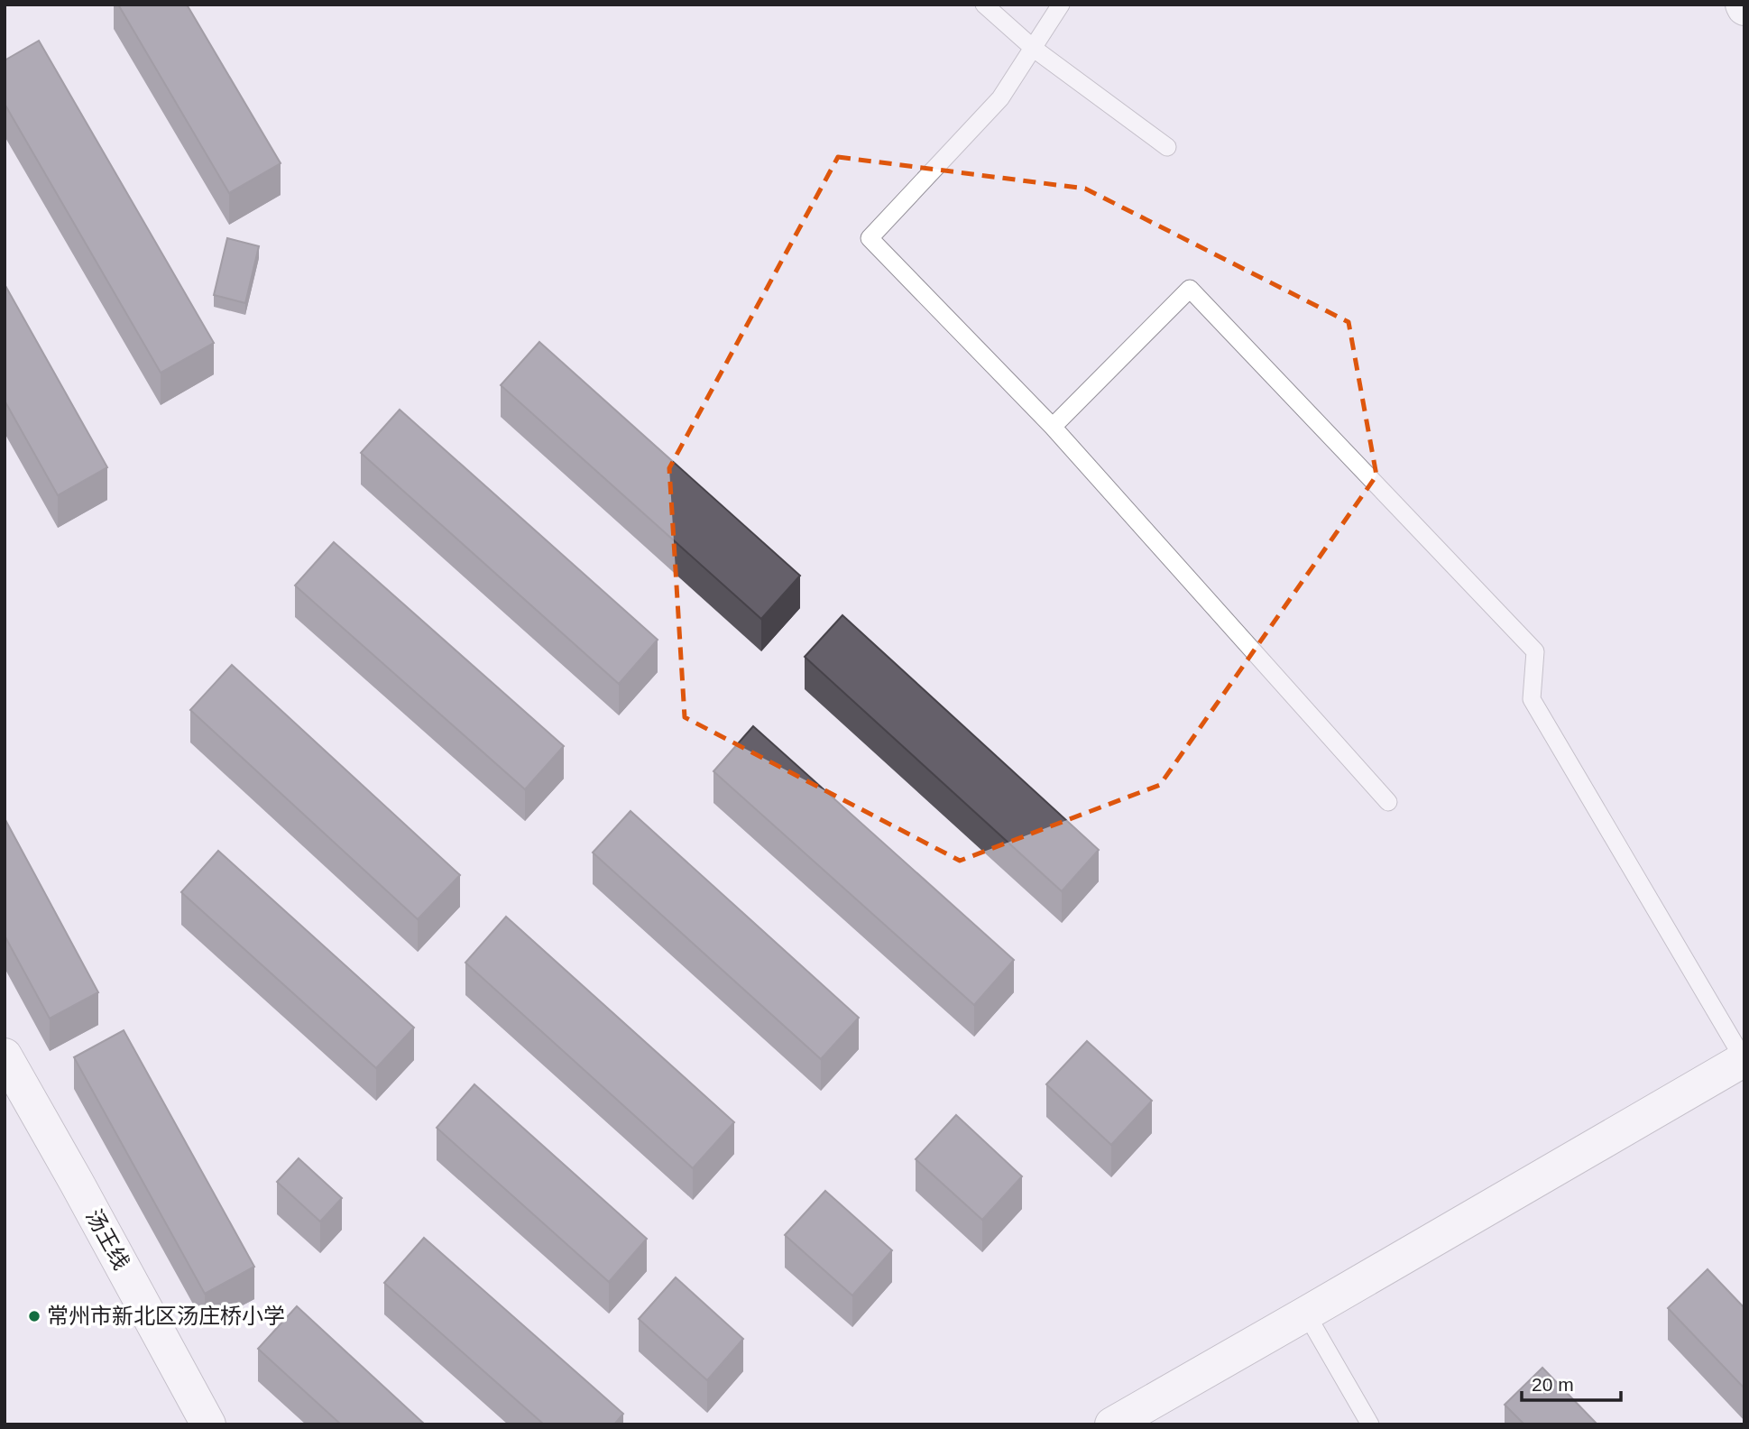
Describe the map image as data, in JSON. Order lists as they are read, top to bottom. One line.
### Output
{"streets":{"main road":["汤王线"]},"places":["常州市新北区汤庄桥小学"],"scale_bar":"20 m"}
